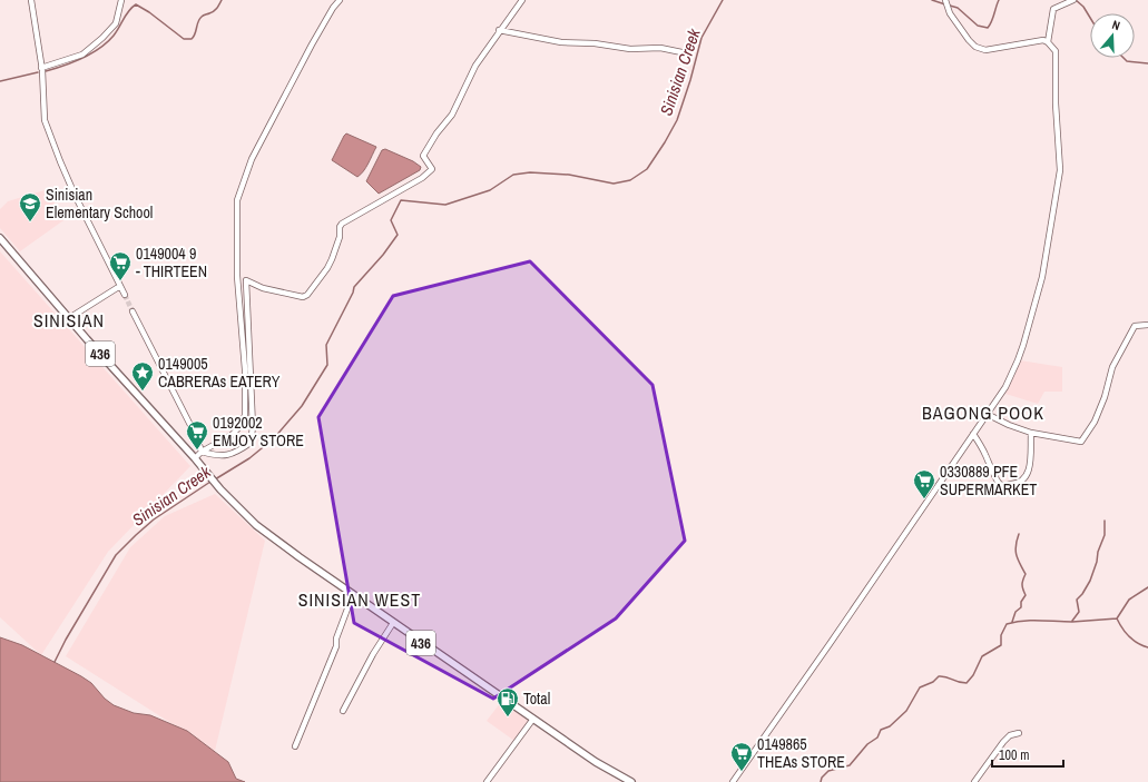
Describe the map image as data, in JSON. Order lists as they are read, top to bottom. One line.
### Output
{"streets":{"main road":["436"]},"districts":["SINISIAN","BAGONG POOK","SINISIAN WEST"],"water":["Sinisian Creek"],"places":{"school or university":["Sinisian Elementary School"],"supermarket":["0149004 9 - THIRTEEN","0192002 EMJOY STORE","0330889 PFE SUPERMARKET","0149865 THEAs STORE"],"place":["0149005 CABRERAs EATERY"],"fuel station":["Total"]},"scale_bar":"100 m","north":"top"}
